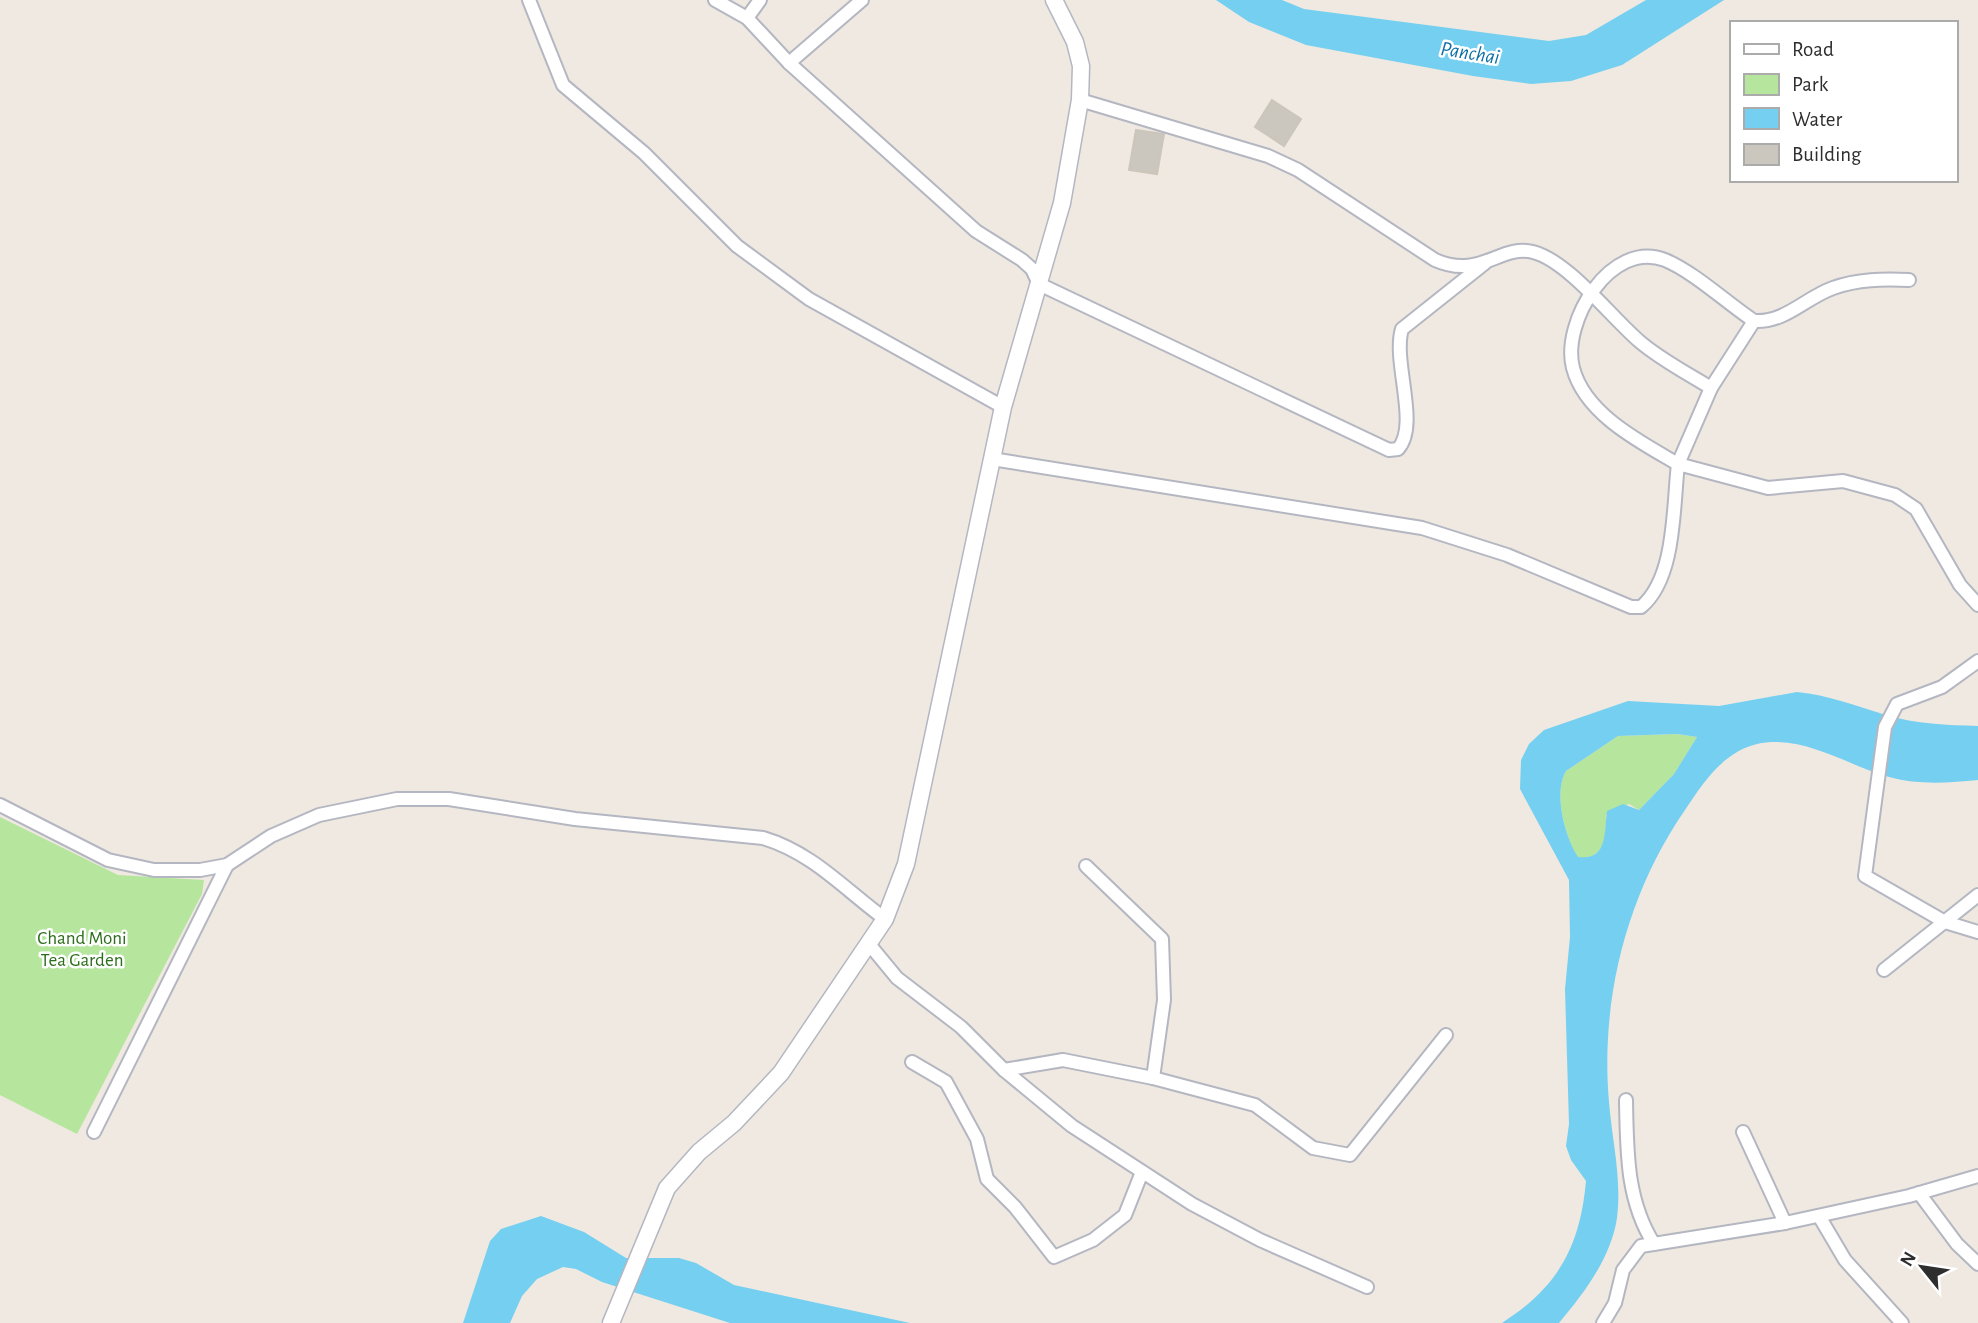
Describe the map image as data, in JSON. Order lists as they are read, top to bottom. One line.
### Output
{"water":["Panchai"],"parks":["Chand Moni Tea Garden"],"legend":["Road","Park","Water","Building"],"north":"top left"}
